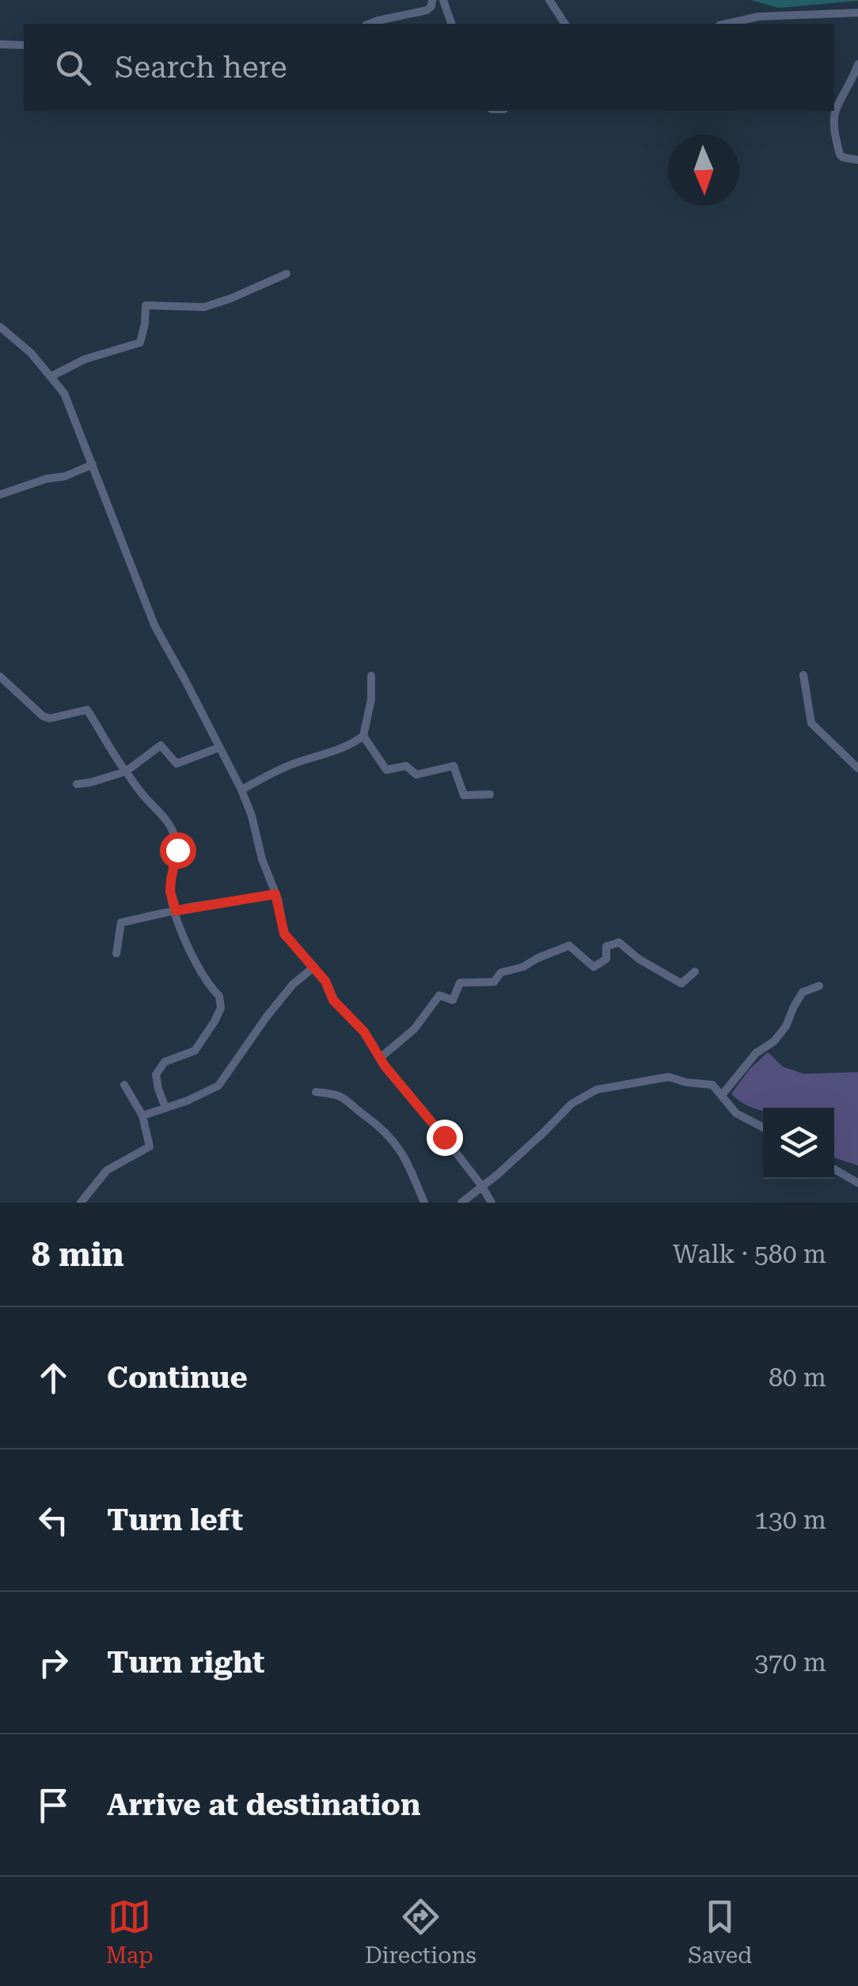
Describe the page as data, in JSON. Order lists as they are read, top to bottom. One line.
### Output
{"north":"bottom","page":{"search":"Search here","heading":["8 min","Walk · 580 m"],"list":[["Continue","80 m"],["Turn left","130 m"],["Turn right","370 m"],"Arrive at destination"],"nav":["Map","Directions","Saved"]}}
